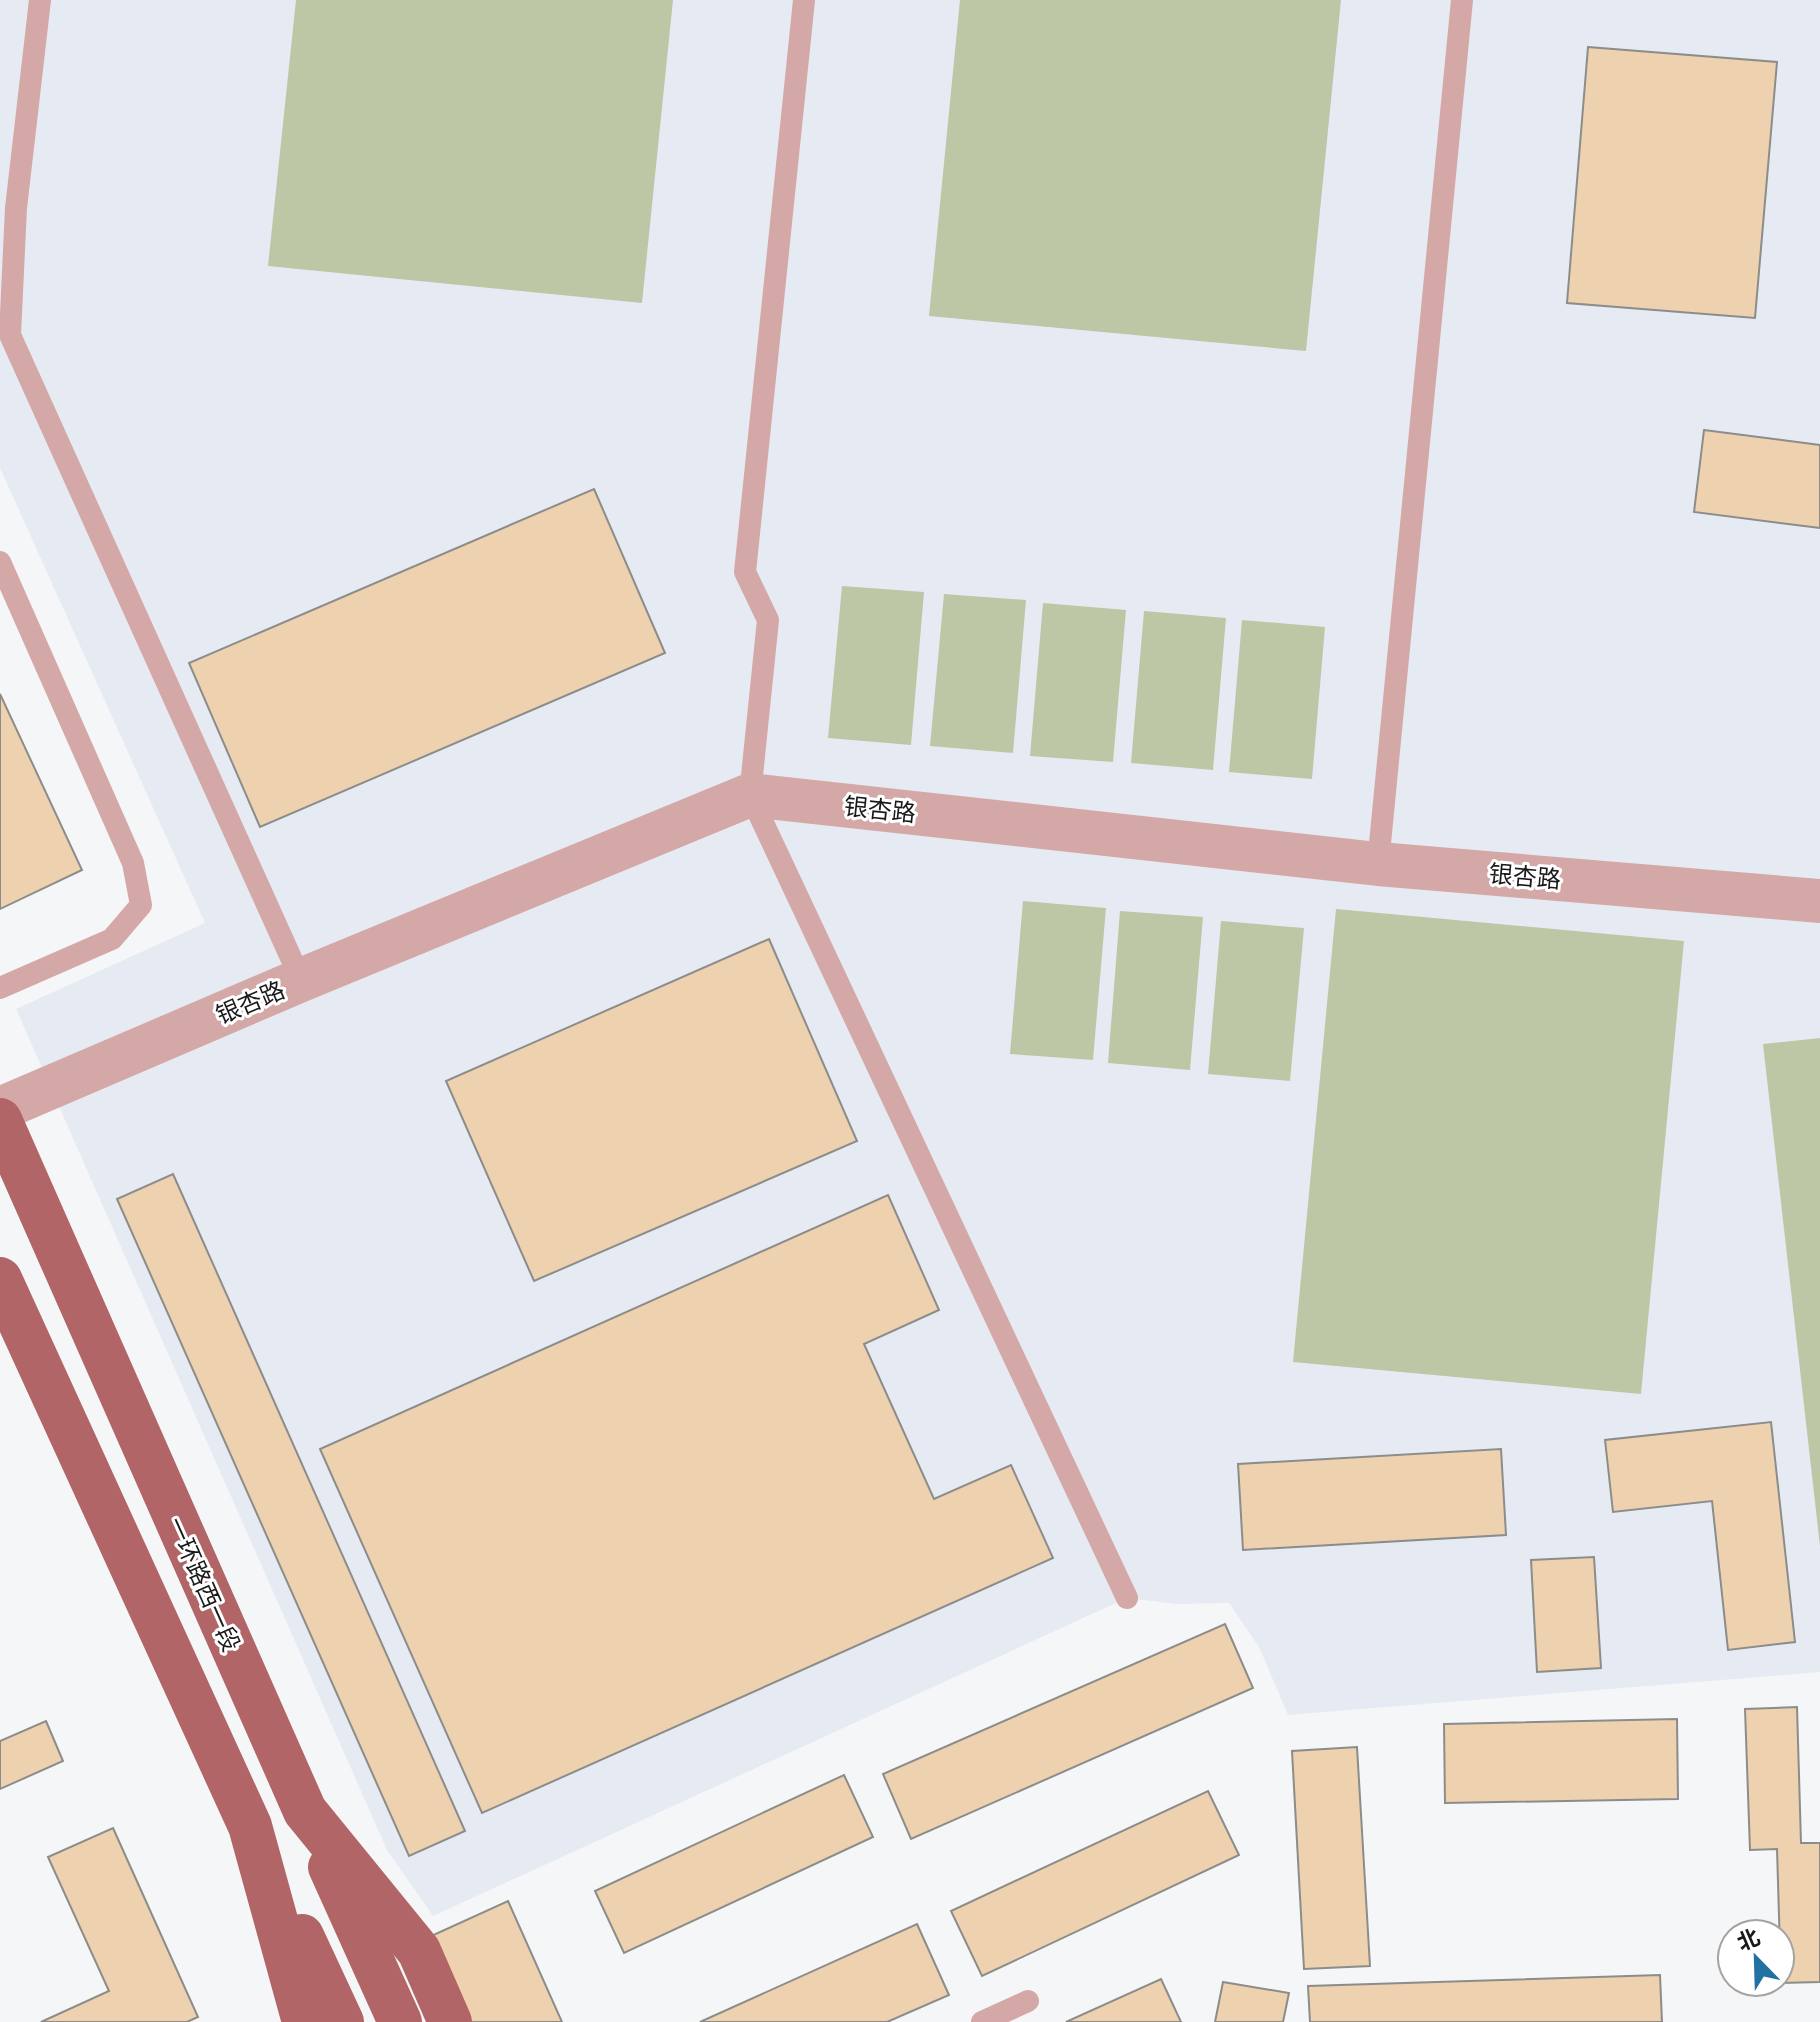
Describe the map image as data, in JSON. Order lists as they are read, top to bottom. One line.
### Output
{"streets":{"main road":["一环路西一段"],"street":["银杏路"]},"north":"top left"}
